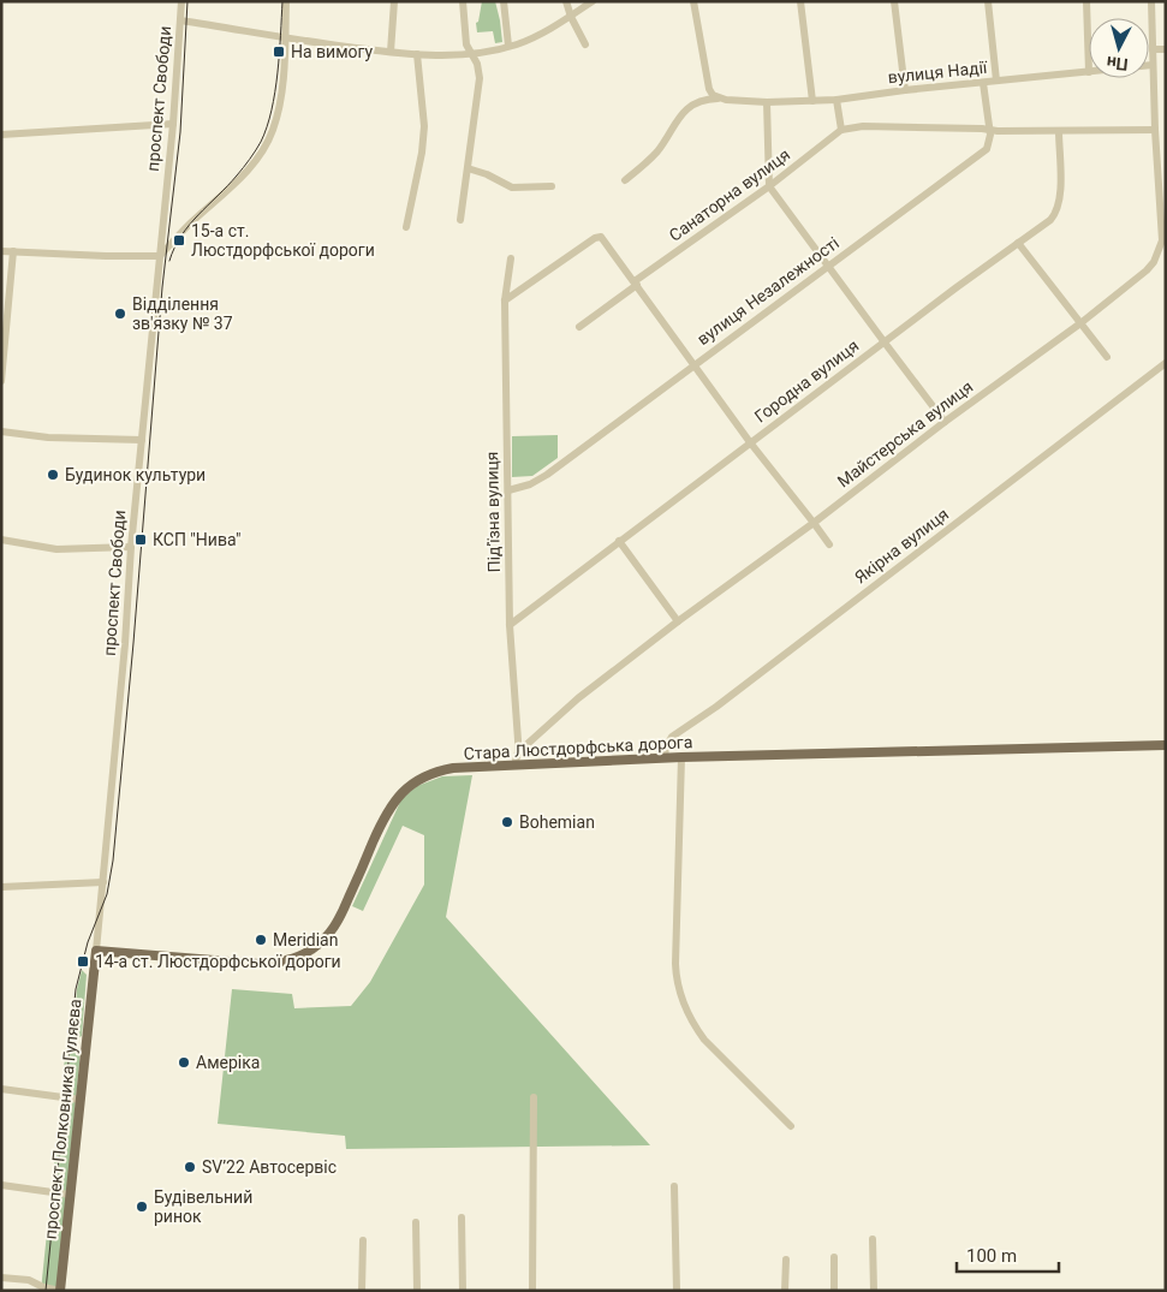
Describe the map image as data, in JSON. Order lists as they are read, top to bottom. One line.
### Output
{"streets":{"main road":["Стара Люстдорфська дорога","проспект Полковника Гуляєва"],"street":["вулиця Надії","проспект Свободи","Санаторна вулиця","вулиця Незалежності","Городна вулиця","Майстерська вулиця","Підʼїзна вулиця","Якірна вулиця"]},"crossings":[["вулиця Надії","Майстерська вулиця"],["проспект Свободи","Стара Люстдорфська дорога"],["проспект Свободи","проспект Полковника Гуляєва"],["вулиця Незалежності","Підʼїзна вулиця"],["Городна вулиця","Підʼїзна вулиця"],["Майстерська вулиця","Підʼїзна вулиця"],["Підʼїзна вулиця","Стара Люстдорфська дорога"],["Якірна вулиця","Стара Люстдорфська дорога"],["Стара Люстдорфська дорога","проспект Полковника Гуляєва"]],"places":{"transit":["На вимогу","15-а ст. Люстдорфської дороги","КСП \"Нива\"","14-а ст. Люстдорфської дороги"],"other":["Відділення зв'язку № 37","Будинок культури","Bohemian","Meridian","Амеріка","SV’22 Автосервіс","Будівельний ринок"]},"scale_bar":"100 m","north":"bottom"}
